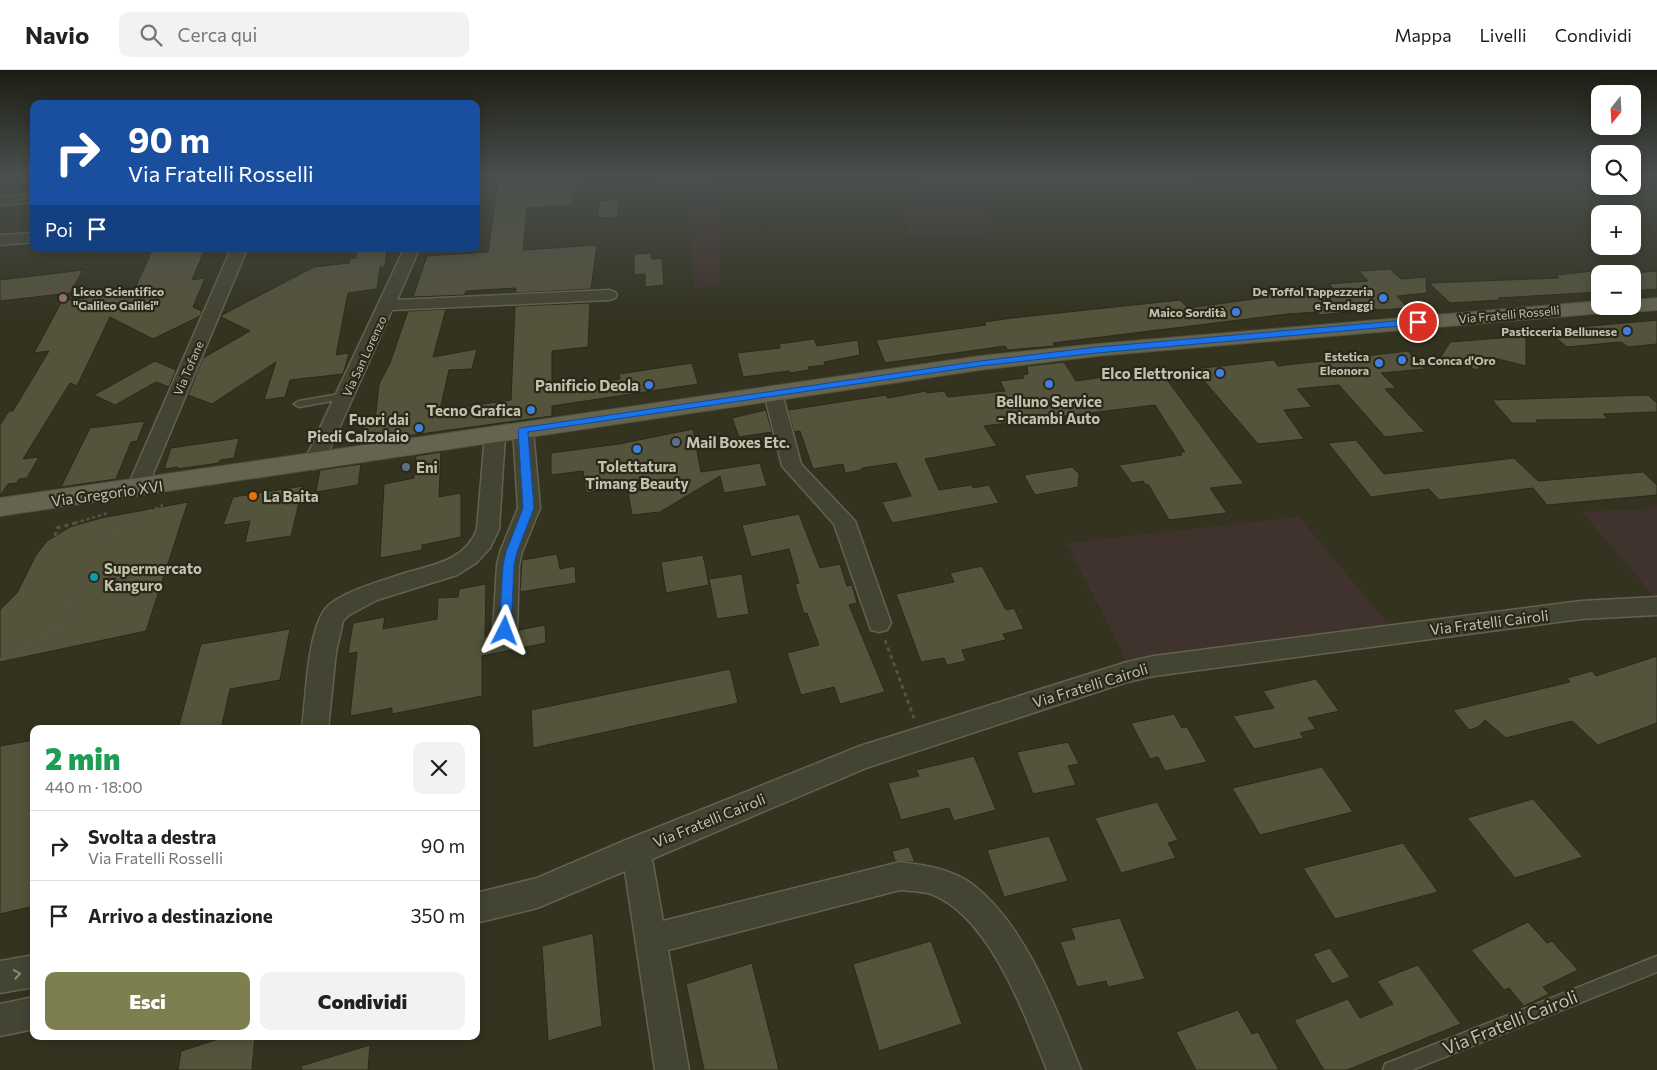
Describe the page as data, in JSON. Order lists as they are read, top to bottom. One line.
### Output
{"streets":{"main road":["Via Fratelli Rosselli","Via Gregorio XVI"],"street":["Via San Lorenzo","Via Tofane","Via Fratelli Cairoli"]},"crossings":[["Via Fratelli Rosselli","Via San Lorenzo"],["Via Fratelli Rosselli","Via Gregorio XVI"],["Via San Lorenzo","Via Gregorio XVI"],["Via Tofane","Via Gregorio XVI"]],"places":["Liceo Scientifico \"Galileo Galilei\"","De Toffol Tappezzeria e Tendaggi","Maico Sordità","Pasticceria Bellunese","La Conca d'Oro","Estetica Eleonora","Elco Elettronica","Belluno Service - Ricambi Auto","Panificio Deola","Tecno Grafica","Fuori dai Piedi Calzolaio","Mail Boxes Etc.","Tolettatura Timang Beauty","Eni","La Baita","Supermercato Kanguro"],"north":"bottom","page":{"header":"Navio","search":"Cerca qui","nav":["Mappa","Livelli","Condividi"],"map_buttons":["+","−"],"turn":["90 m","Via Fratelli Rosselli"],"then":"Poi","heading":["2 min","440 m · 18:00"],"list":[{"name":"Svolta a destra","note":"Via Fratelli Rosselli","value":"90 m"},{"name":"Arrivo a destinazione","value":"350 m"}],"buttons":["Esci","Condividi"]}}
